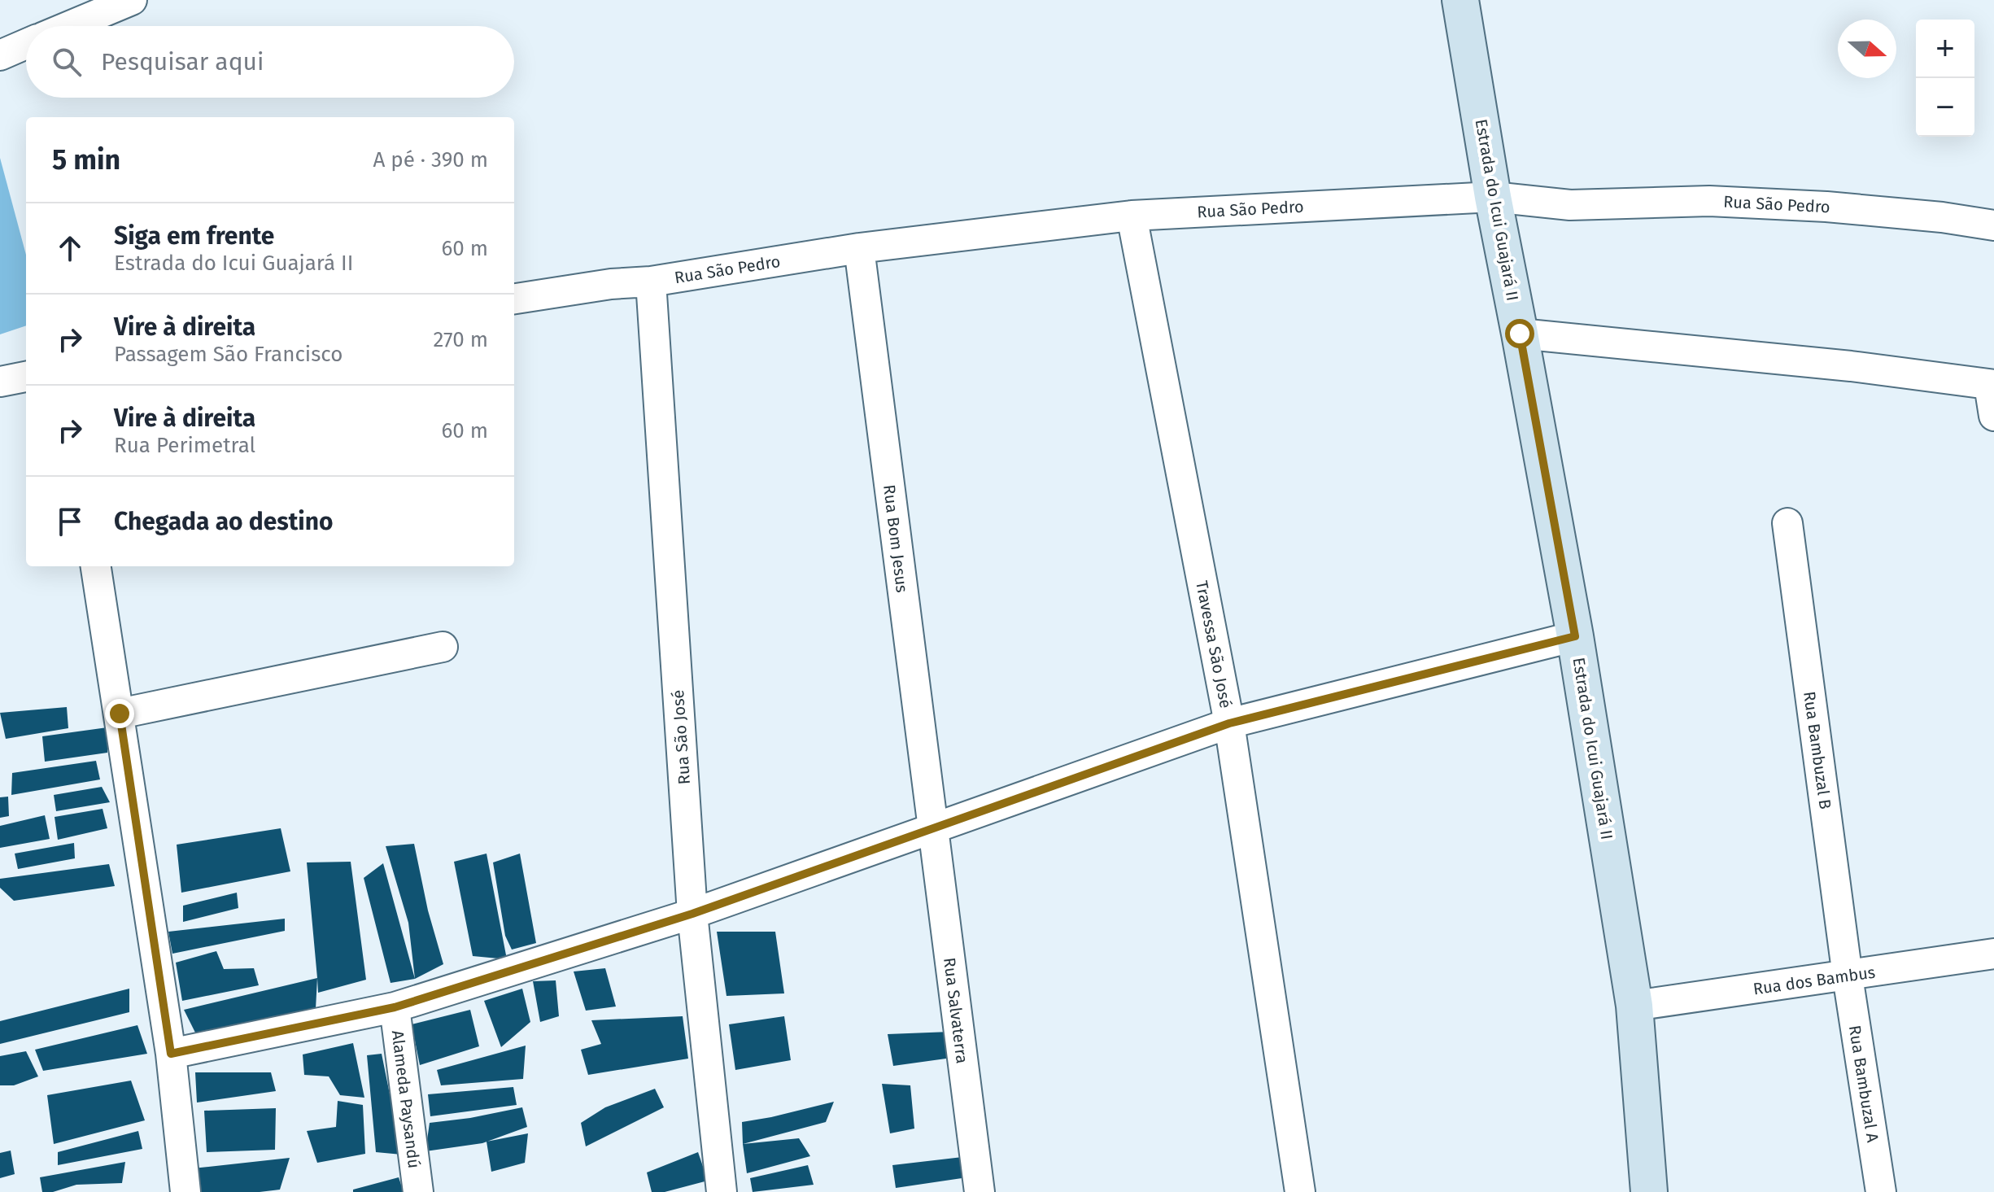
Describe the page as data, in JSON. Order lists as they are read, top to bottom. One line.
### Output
{"streets":{"main road":["Estrada do Icui Guajará II"],"street":["Rua São Pedro","Rua Bom Jesus","Travessa São José","Rua São José","Rua Bambuzal B","Rua dos Bambus","Rua Salvaterra","Rua Bambuzal A","Alameda Paysandú"]},"crossings":[["Rua São Pedro","Estrada do Icui Guajará II"],["Rua São Pedro","Rua Bom Jesus"],["Rua São Pedro","Travessa São José"],["Rua São Pedro","Rua São José"],["Estrada do Icui Guajará II","Rua dos Bambus"],["Rua Bom Jesus","Rua Salvaterra"],["Rua Bambuzal B","Rua dos Bambus"],["Rua Bambuzal B","Rua Bambuzal A"],["Rua dos Bambus","Rua Bambuzal A"]],"north":"right","page":{"map_buttons":["+","−"],"search":"Pesquisar aqui","heading":["5 min","A pé · 390 m"],"list":[["Siga em frente","Estrada do Icui Guajará II","60 m"],["Vire à direita","Passagem São Francisco","270 m"],["Vire à direita","Rua Perimetral","60 m"],"Chegada ao destino"]}}
